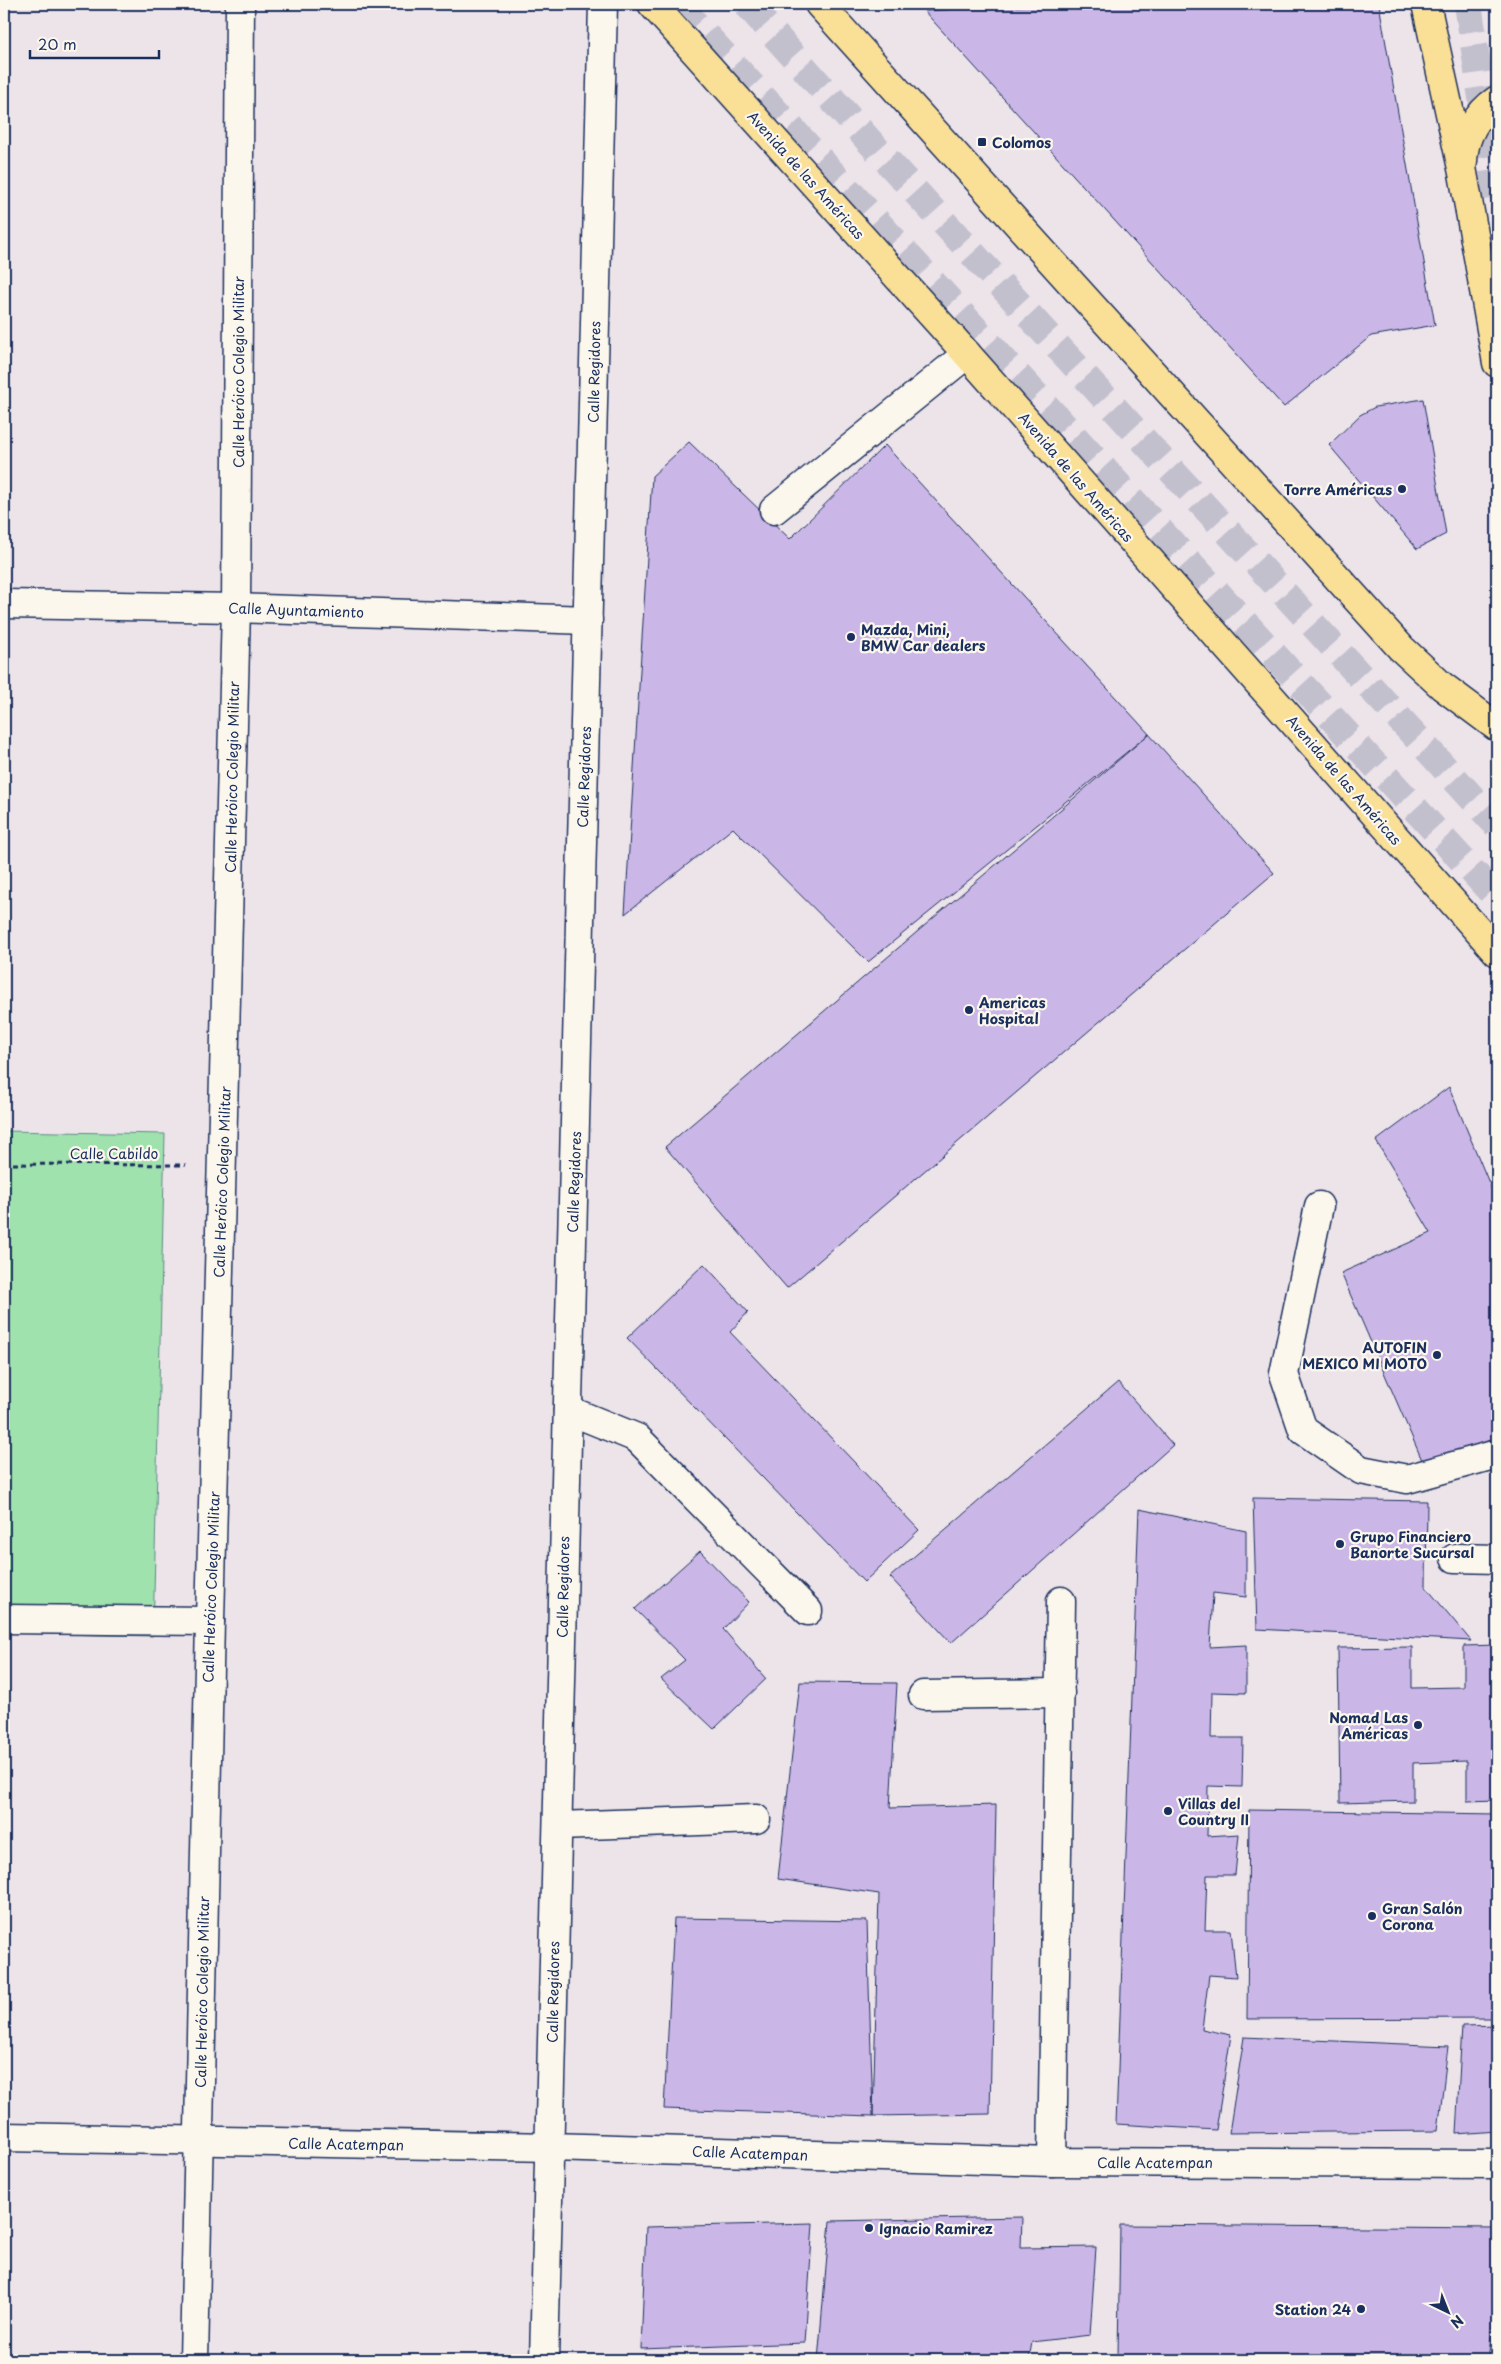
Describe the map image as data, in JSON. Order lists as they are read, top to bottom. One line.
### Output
{"streets":{"main road":["Avenida de las Américas"],"street":["Calle Heróico Colegio Militar","Calle Regidores","Calle Ayuntamiento","Calle Acatempan"],"path":["Calle Cabildo"]},"crossings":[["Calle Heróico Colegio Militar","Calle Ayuntamiento"],["Calle Heróico Colegio Militar","Calle Cabildo"],["Calle Heróico Colegio Militar","Calle Acatempan"],["Calle Regidores","Calle Ayuntamiento"],["Calle Regidores","Calle Acatempan"]],"places":{"transit":["Colomos"],"other":["Torre Américas","Mazda, Mini, BMW Car dealers","Americas Hospital","AUTOFIN MEXICO MI MOTO","Grupo Financiero Banorte Sucursal","Nomad Las Américas","Villas del Country II","Gran Salón Corona","Ignacio Ramirez","Station 24"]},"scale_bar":"20 m","north":"bottom right"}
